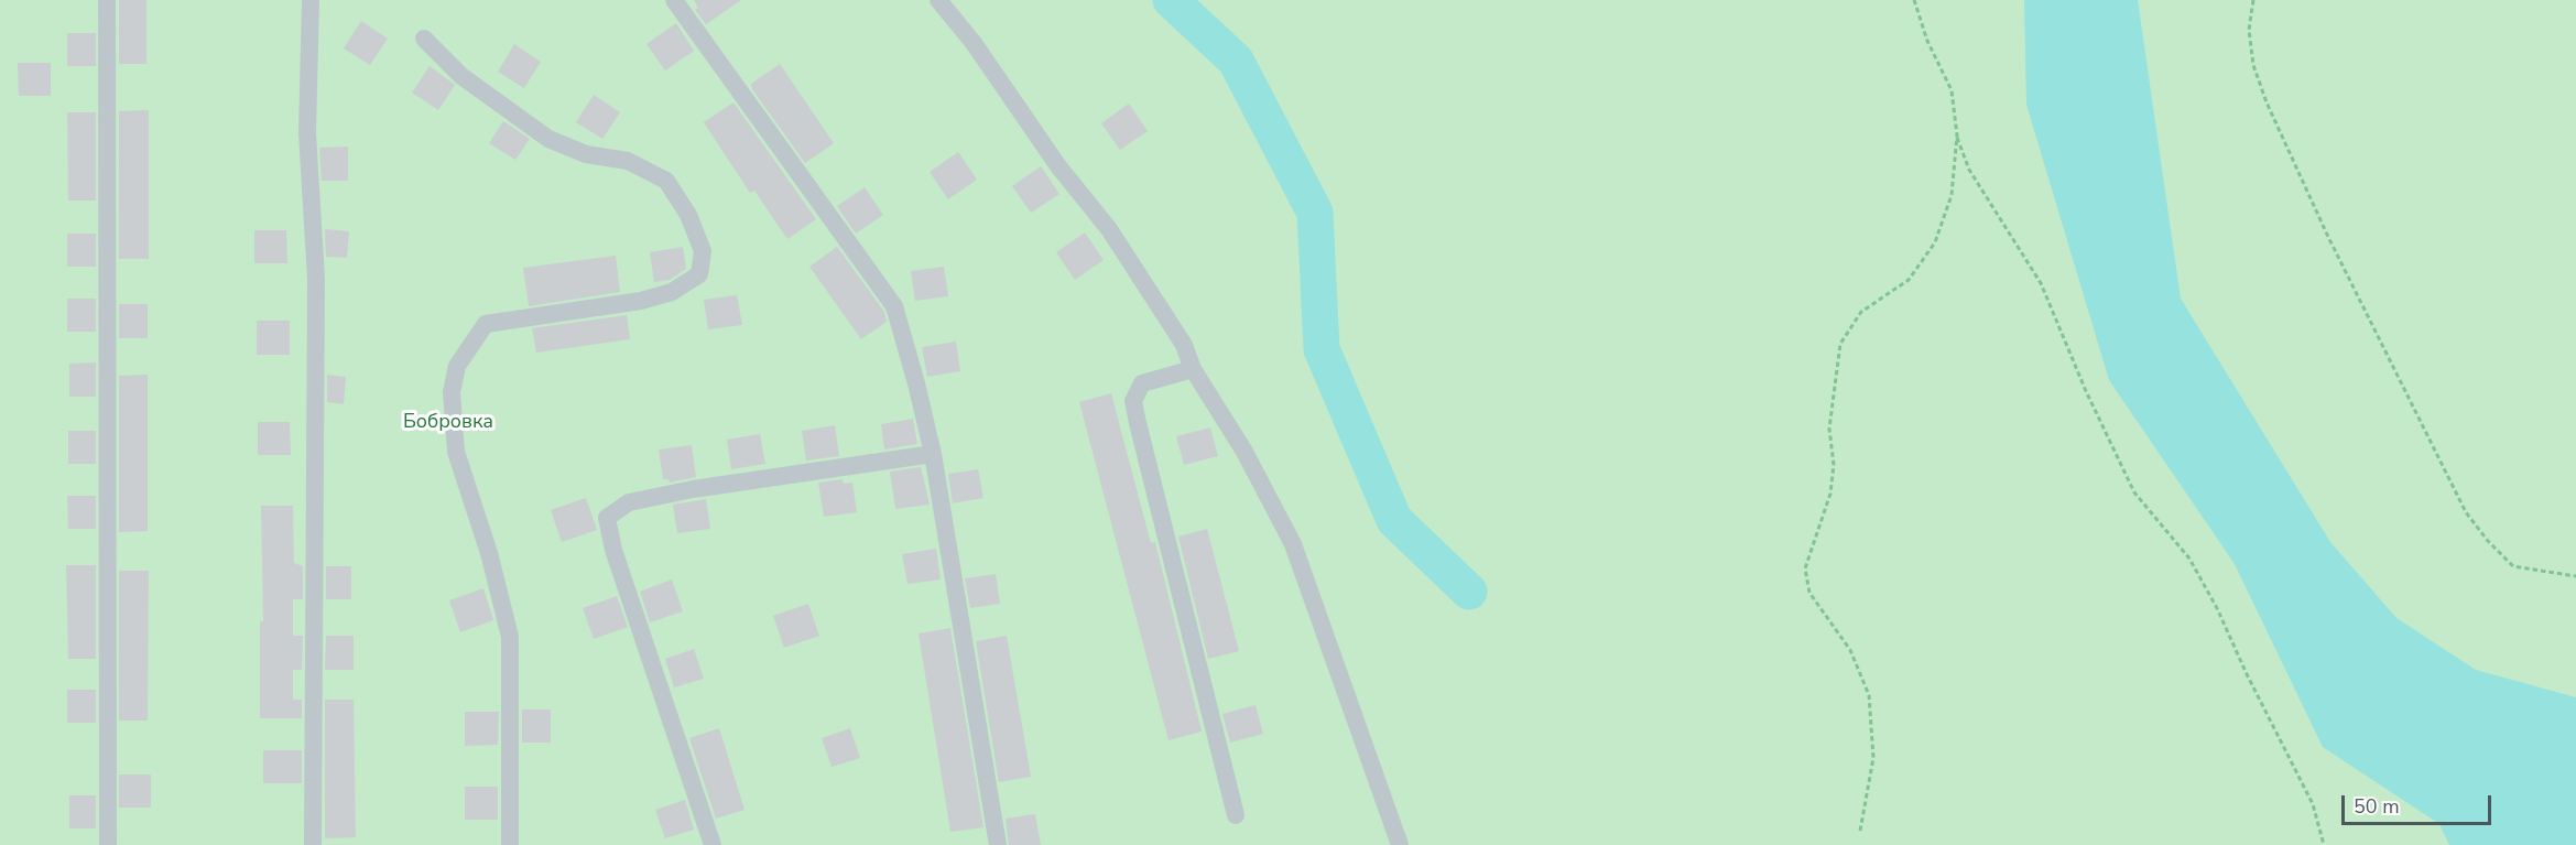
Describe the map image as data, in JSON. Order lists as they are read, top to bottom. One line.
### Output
{"parks":["Бобровка"],"scale_bar":"50 m"}
